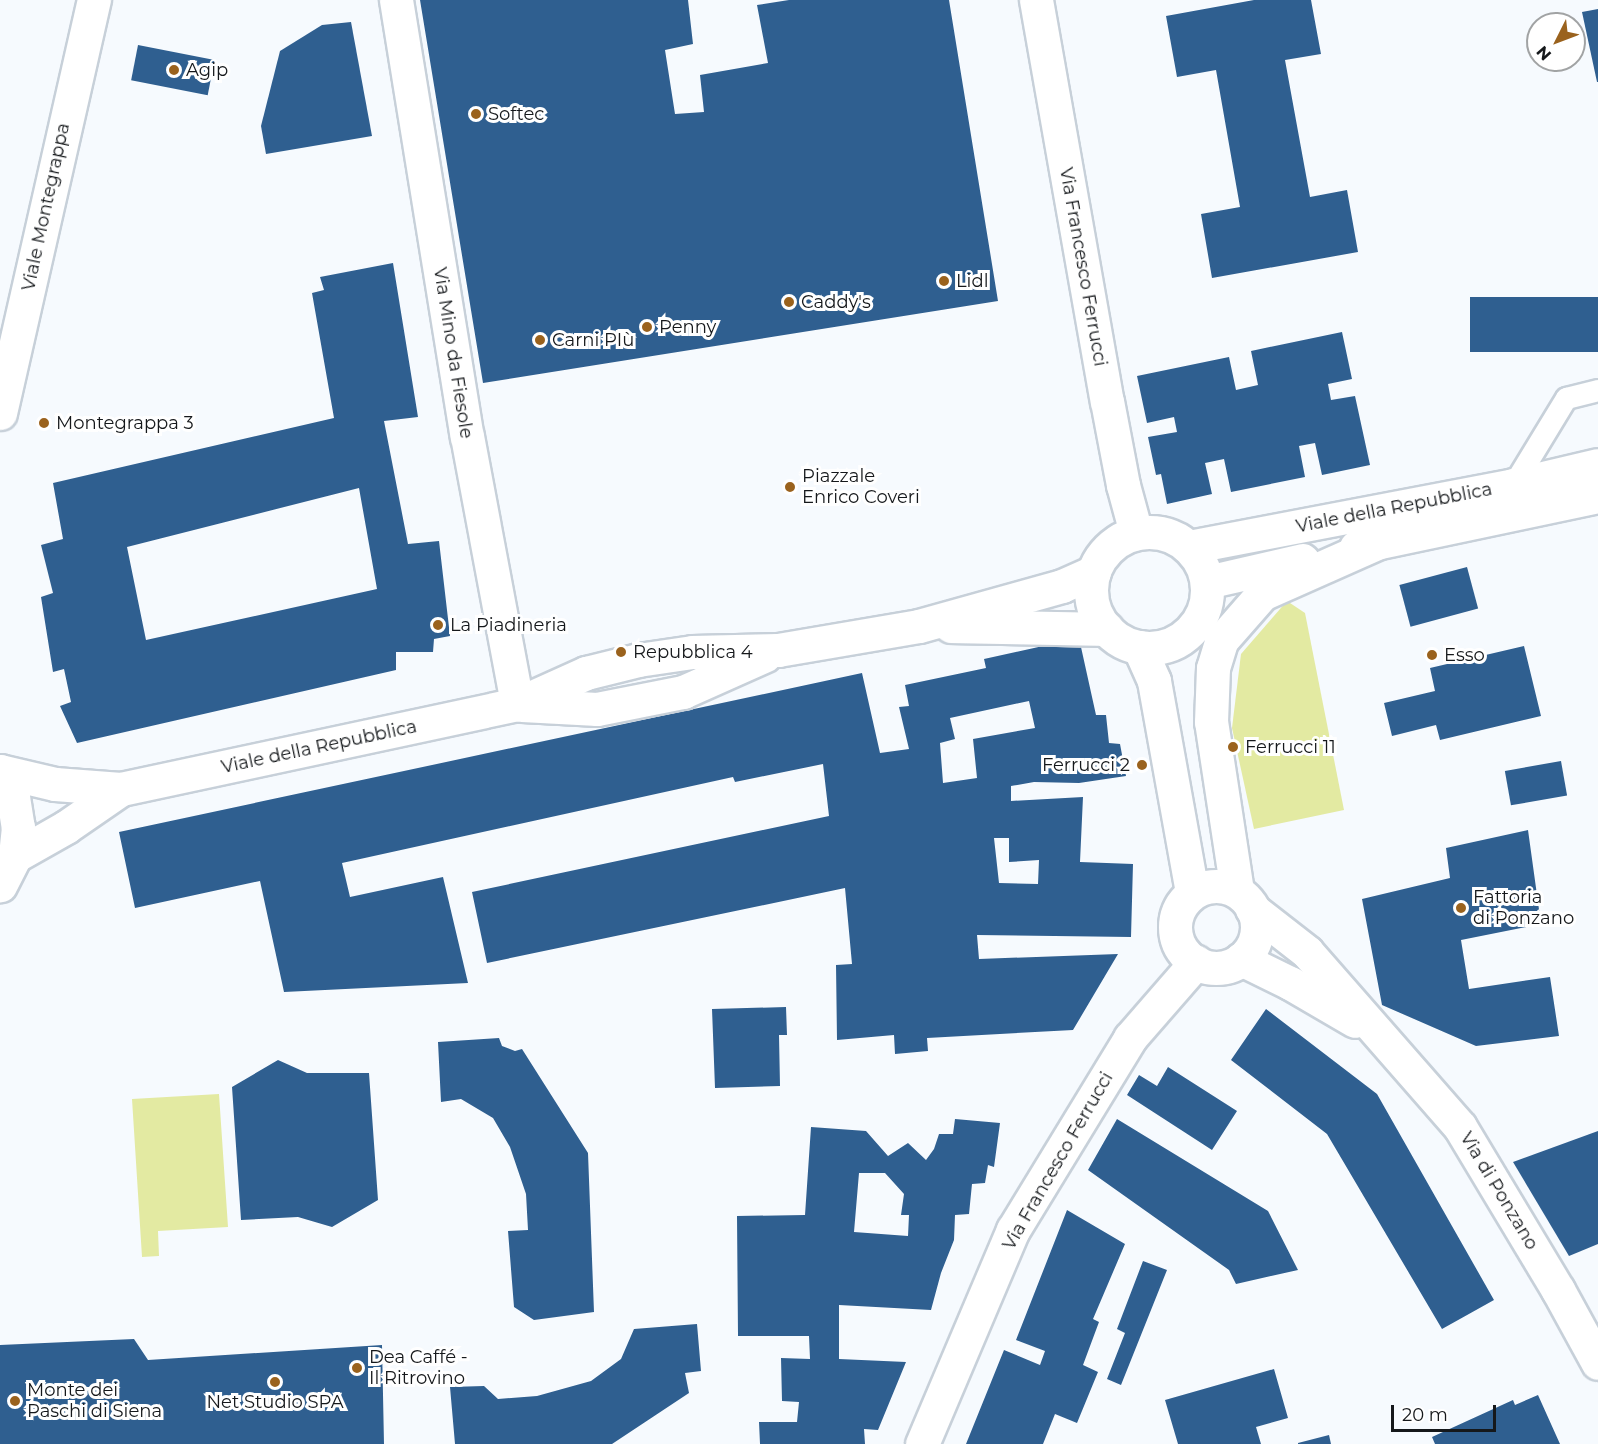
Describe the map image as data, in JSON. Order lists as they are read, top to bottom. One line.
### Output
{"streets":{"street":["Viale Montegrappa","Via Francesco Ferrucci","Via Mino da Fiesole","Viale della Repubblica","Via di Ponzano"]},"crossings":[["Via Francesco Ferrucci","Viale della Repubblica"],["Via Francesco Ferrucci","Via di Ponzano"],["Via Mino da Fiesole","Viale della Repubblica"]],"places":["Agip","Softec","Lidl","Caddy's","Penny","Carni PIù","Montegrappa 3","Piazzale Enrico Coveri","La Piadineria","Repubblica 4","Esso","Ferrucci 11","Ferrucci 2","Fattoria di Ponzano","Dea Caffé - Il Ritrovino","Net Studio SPA","Monte dei Paschi di Siena"],"scale_bar":"20 m","north":"bottom left"}
